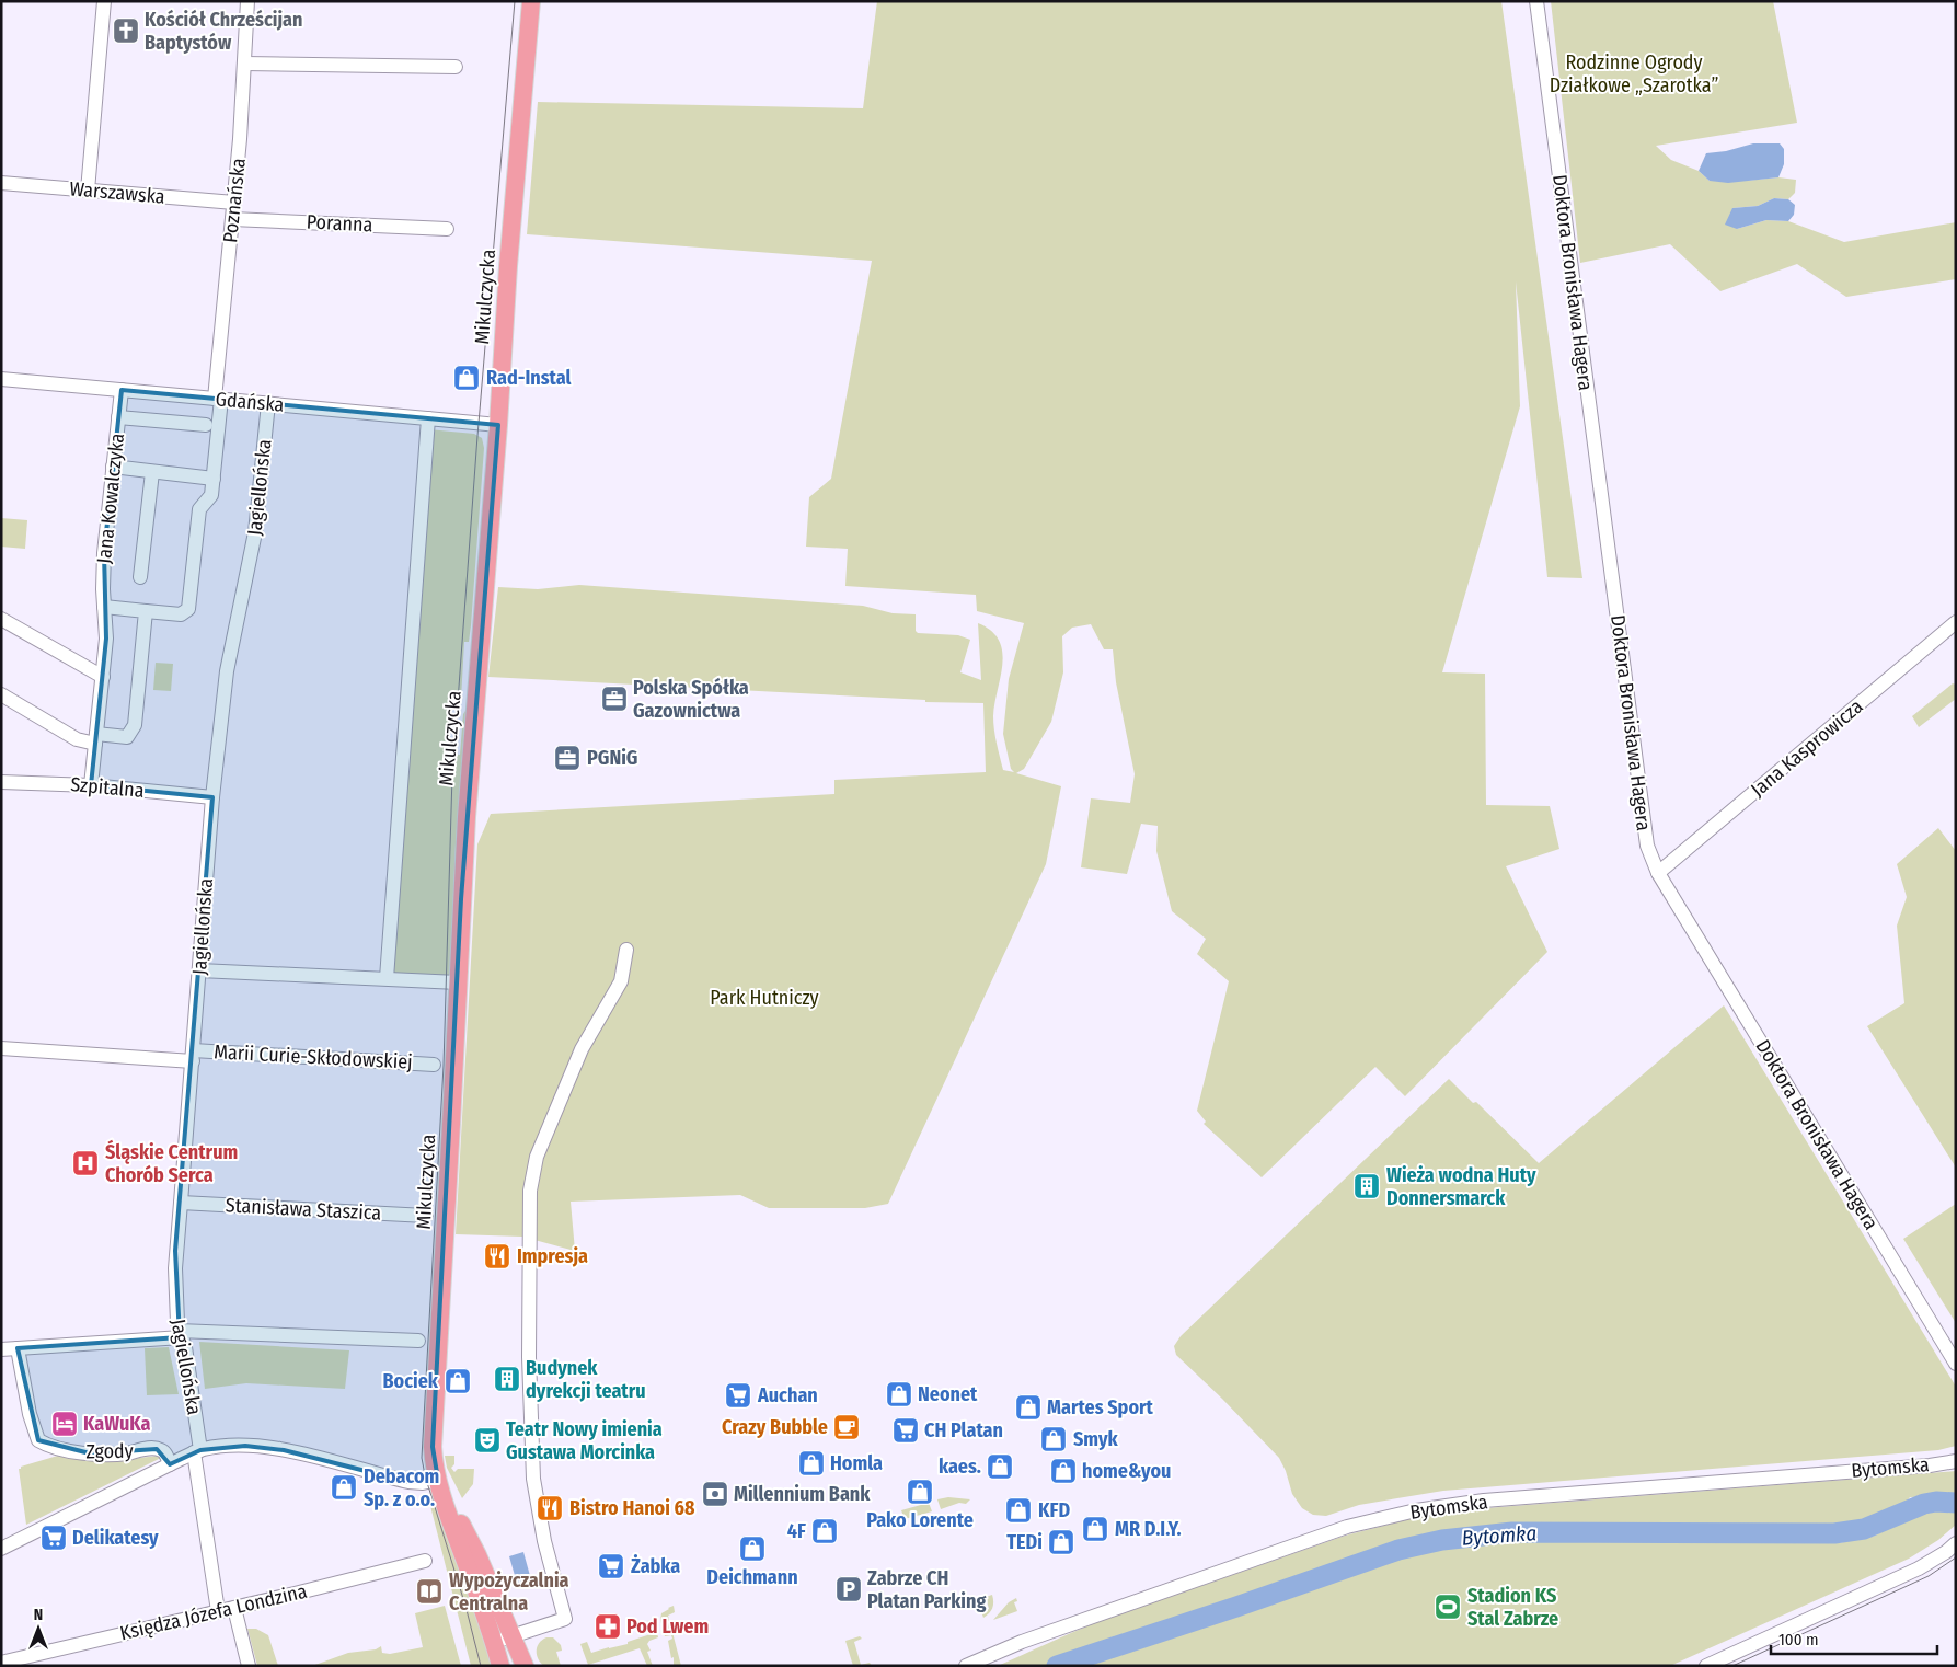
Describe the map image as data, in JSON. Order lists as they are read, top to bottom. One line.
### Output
{"streets":{"main road":["Mikulczycka"],"street":["Warszawska","Poznańska","Poranna","Doktora Bronisława Hagera","Gdańska","Jagiellońska","Jana Kowalczyka","Jana Kasprowicza","Szpitalna","Marii Curie-Skłodowskiej","Stanisława Staszica","Zgody","Bytomska","Księdza Józefa Londzina"]},"crossings":[["Warszawska","Poznańska"],["Poznańska","Poranna"],["Poznańska","Gdańska"],["Doktora Bronisława Hagera","Jana Kasprowicza"],["Mikulczycka","Gdańska"],["Gdańska","Jagiellońska"],["Gdańska","Jana Kowalczyka"],["Jagiellońska","Szpitalna"],["Jagiellońska","Marii Curie-Skłodowskiej"],["Jagiellońska","Stanisława Staszica"],["Jagiellońska","Księdza Józefa Londzina"],["Jana Kowalczyka","Szpitalna"]],"water":["Bytomka"],"parks":["Rodzinne Ogrody Działkowe „Szarotka”","Park Hutniczy"],"places":{"church":["Kościół Chrześcijan Baptystów"],"shop":["Rad-Instal","Bociek","Neonet","Martes Sport","Smyk","Homla","kaes.","home&you","Debacom Sp. z o.o.","Pako Lorente","KFD","MR D.I.Y.","4F","TEDi","Deichmann"],"office":["Polska Spółka Gazownictwa","PGNiG"],"hospital":["Śląskie Centrum Chorób Serca"],"building":["Wieża wodna Huty Donnersmarck","Budynek dyrekcji teatru"],"restaurant":["Impresja","Bistro Hanoi 68"],"supermarket":["Auchan","CH Platan","Delikatesy","Żabka"],"hotel":["KaWuKa"],"cafe":["Crazy Bubble"],"theatre":["Teatr Nowy imienia Gustawa Morcinka"],"bank":["Millennium Bank"],"parking":["Zabrze CH Platan Parking"],"library":["Wypożyczalnia Centralna"],"sports":["Stadion KS Stal Zabrze"],"pharmacy":["Pod Lwem"]},"scale_bar":"100 m","north":"top"}
